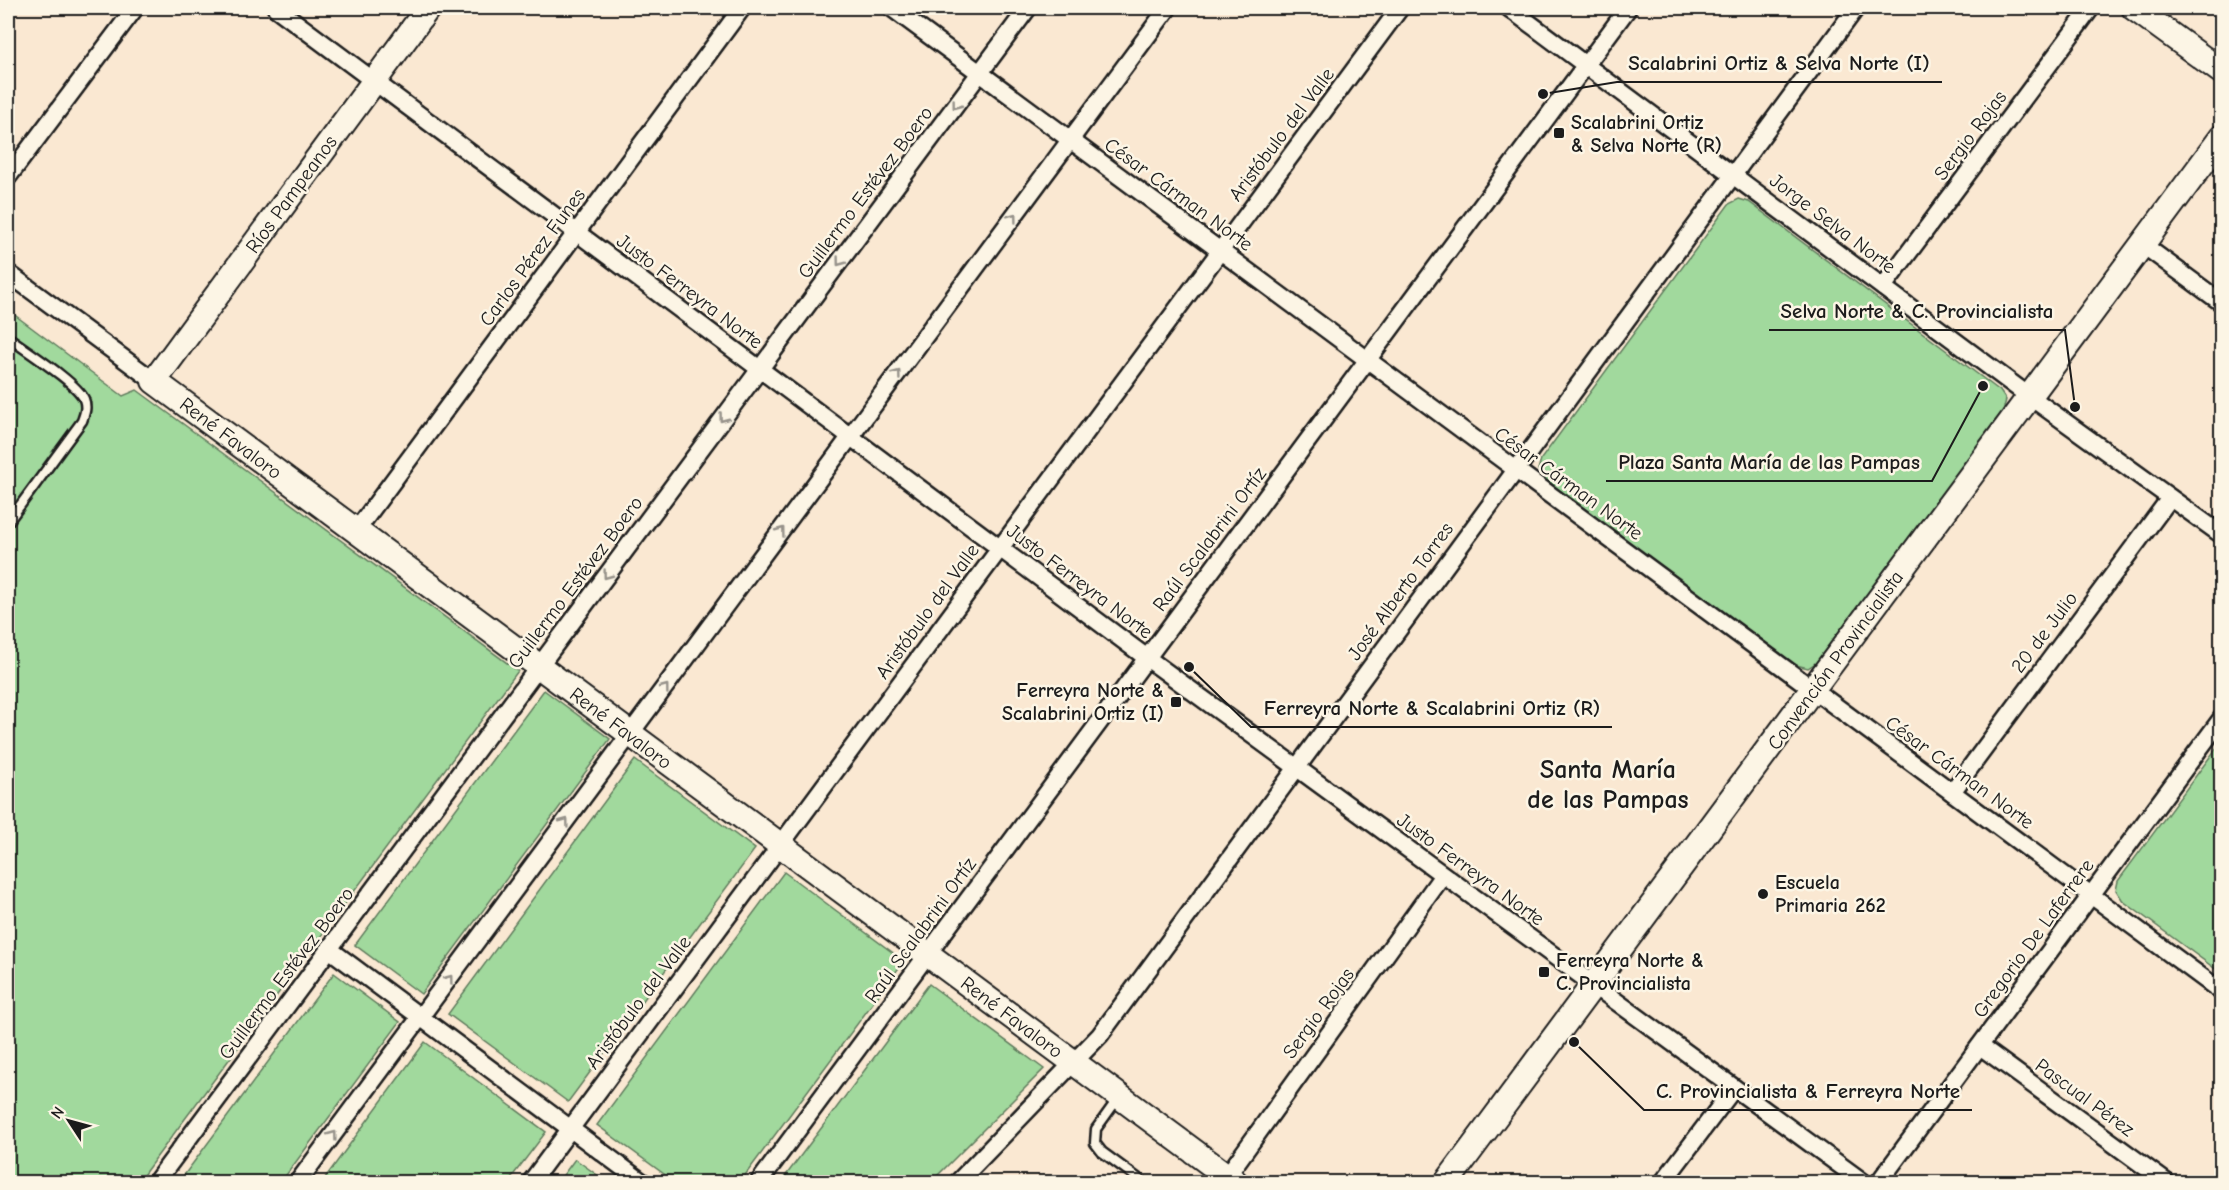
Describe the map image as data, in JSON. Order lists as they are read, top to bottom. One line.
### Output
{"streets":{"street":["Aristóbulo del Valle","Sergio Rojas","Guillermo Estévez Boero","Ríos Pampeanos","César Cárman Norte","Jorge Selva Norte","Carlos Pérez Funes","Justo Ferreyra Norte","René Favaloro","Raúl Scalabrini Ortíz","José Alberto Torres","20 de Julio","Convención Provincialista","Gregorio De Laferrere","Pascual Pérez"]},"crossings":[["Aristóbulo del Valle","César Cárman Norte"],["Aristóbulo del Valle","Justo Ferreyra Norte"],["Aristóbulo del Valle","René Favaloro"],["Sergio Rojas","Jorge Selva Norte"],["Sergio Rojas","Justo Ferreyra Norte"],["Sergio Rojas","René Favaloro"],["Guillermo Estévez Boero","César Cárman Norte"],["Guillermo Estévez Boero","Justo Ferreyra Norte"],["Guillermo Estévez Boero","René Favaloro"],["Ríos Pampeanos","Justo Ferreyra Norte"],["Ríos Pampeanos","René Favaloro"],["César Cárman Norte","Raúl Scalabrini Ortíz"],["César Cárman Norte","José Alberto Torres"],["César Cárman Norte","20 de Julio"],["César Cárman Norte","Convención Provincialista"],["César Cárman Norte","Gregorio De Laferrere"],["Jorge Selva Norte","Raúl Scalabrini Ortíz"],["Jorge Selva Norte","José Alberto Torres"],["Jorge Selva Norte","20 de Julio"],["Jorge Selva Norte","Convención Provincialista"],["Carlos Pérez Funes","Justo Ferreyra Norte"],["Carlos Pérez Funes","René Favaloro"],["Justo Ferreyra Norte","Raúl Scalabrini Ortíz"],["Justo Ferreyra Norte","José Alberto Torres"],["Justo Ferreyra Norte","Convención Provincialista"],["René Favaloro","Raúl Scalabrini Ortíz"],["René Favaloro","José Alberto Torres"],["Gregorio De Laferrere","Pascual Pérez"]],"districts":["Santa María de las Pampas"],"places":{"other":["Scalabrini Ortiz & Selva Norte (I)","Plaza Santa María de las Pampas","Selva Norte & C. Provincialista","Ferreyra Norte & Scalabrini Ortiz (R)","Escuela Primaria 262","C. Provincialista & Ferreyra Norte"],"transit":["Scalabrini Ortiz & Selva Norte (R)","Ferreyra Norte & Scalabrini Ortiz (I)","Ferreyra Norte & C. Provincialista"]},"north":"top left"}
